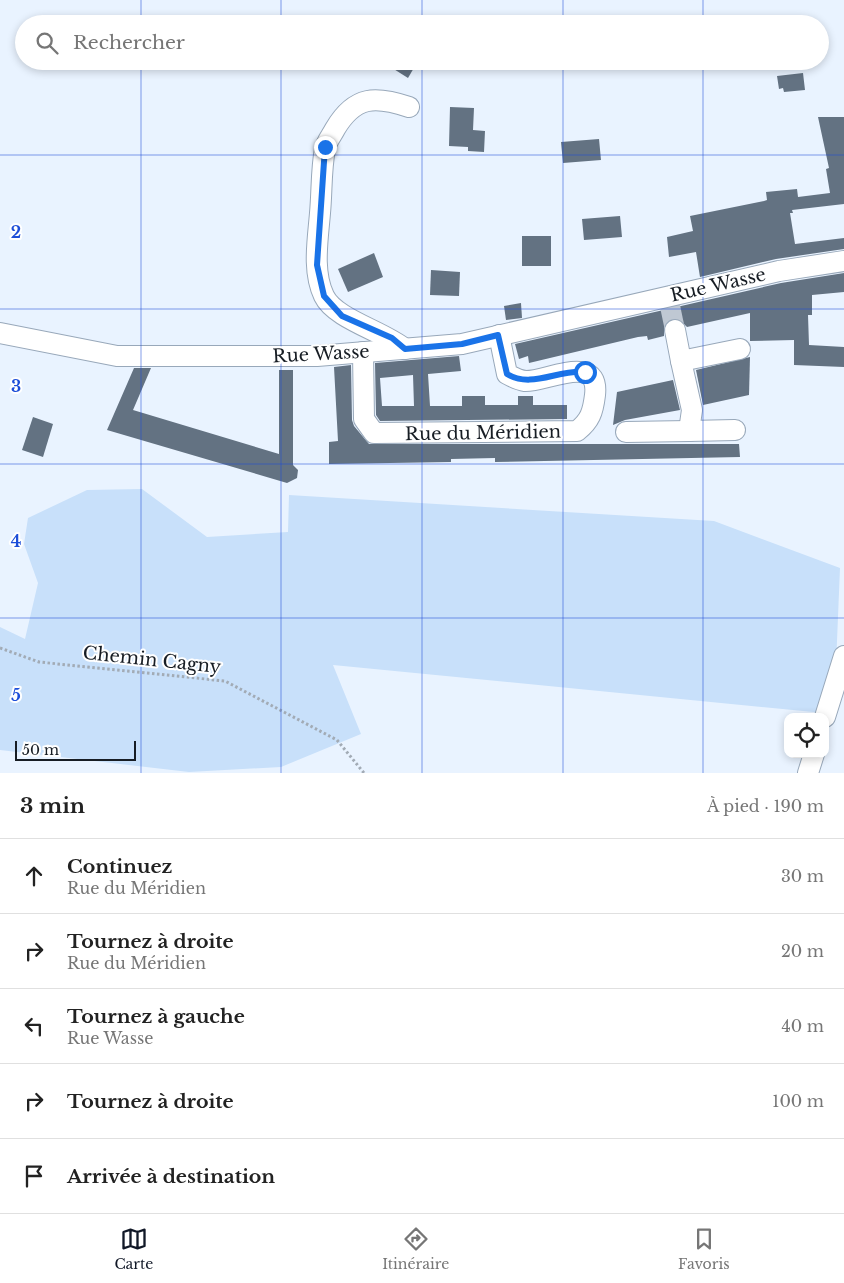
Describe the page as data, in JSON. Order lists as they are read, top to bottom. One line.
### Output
{"streets":{"street":["Rue Wasse","Rue du Méridien"],"path":["Chemin Cagny"]},"crossings":[["Rue Wasse","Rue du Méridien"]],"scale_bar":"50 m","page":{"search":"Rechercher","scale":"50 m","heading":["3 min","À pied · 190 m"],"list":[["Continuez","Rue du Méridien","30 m"],["Tournez à droite","Rue du Méridien","20 m"],["Tournez à gauche","Rue Wasse","40 m"],["Tournez à droite","100 m"],"Arrivée à destination"],"nav":["Carte","Itinéraire","Favoris"]},"grid":{"rows":["2","3","4","5"]}}
